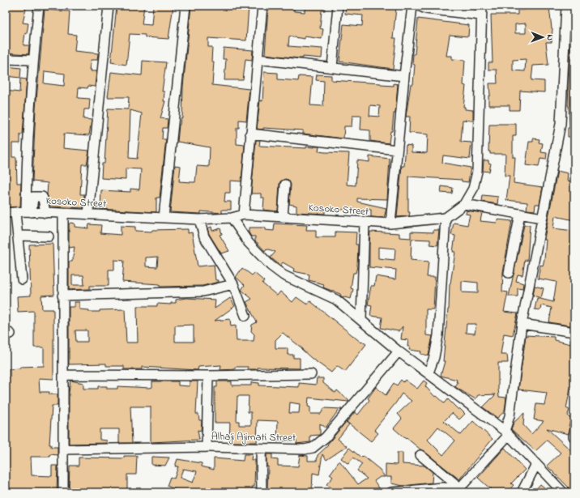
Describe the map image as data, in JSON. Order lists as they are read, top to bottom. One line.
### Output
{"streets":{"street":["Kosoko Street","Alhaji Ajimati Street"]},"north":"right"}
